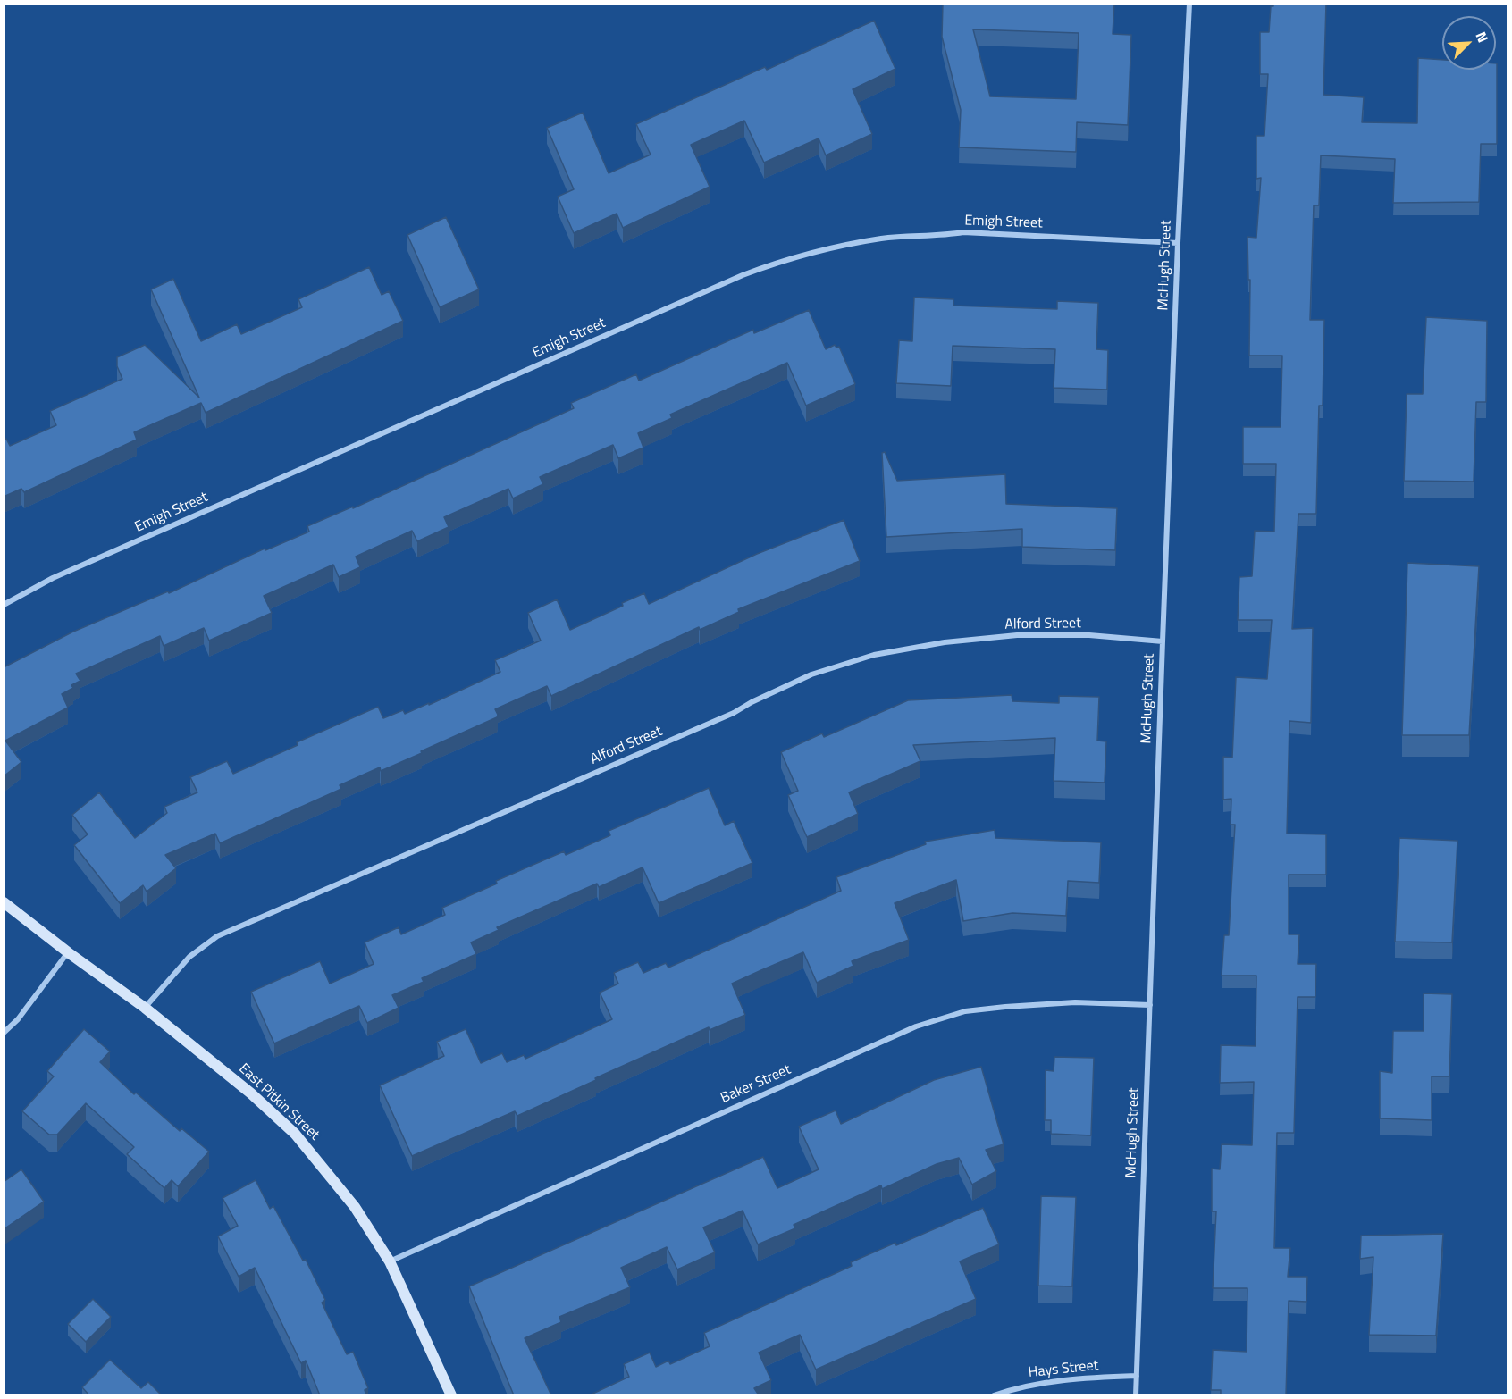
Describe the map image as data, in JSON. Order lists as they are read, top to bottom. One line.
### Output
{"streets":{"street":["Emigh Street","McHugh Street","Alford Street","Baker Street","East Pitkin Street","Hays Street"]},"crossings":[["Emigh Street","McHugh Street"],["McHugh Street","Alford Street"],["McHugh Street","Baker Street"],["McHugh Street","Hays Street"],["Alford Street","East Pitkin Street"],["Baker Street","East Pitkin Street"]],"north":"top right"}
